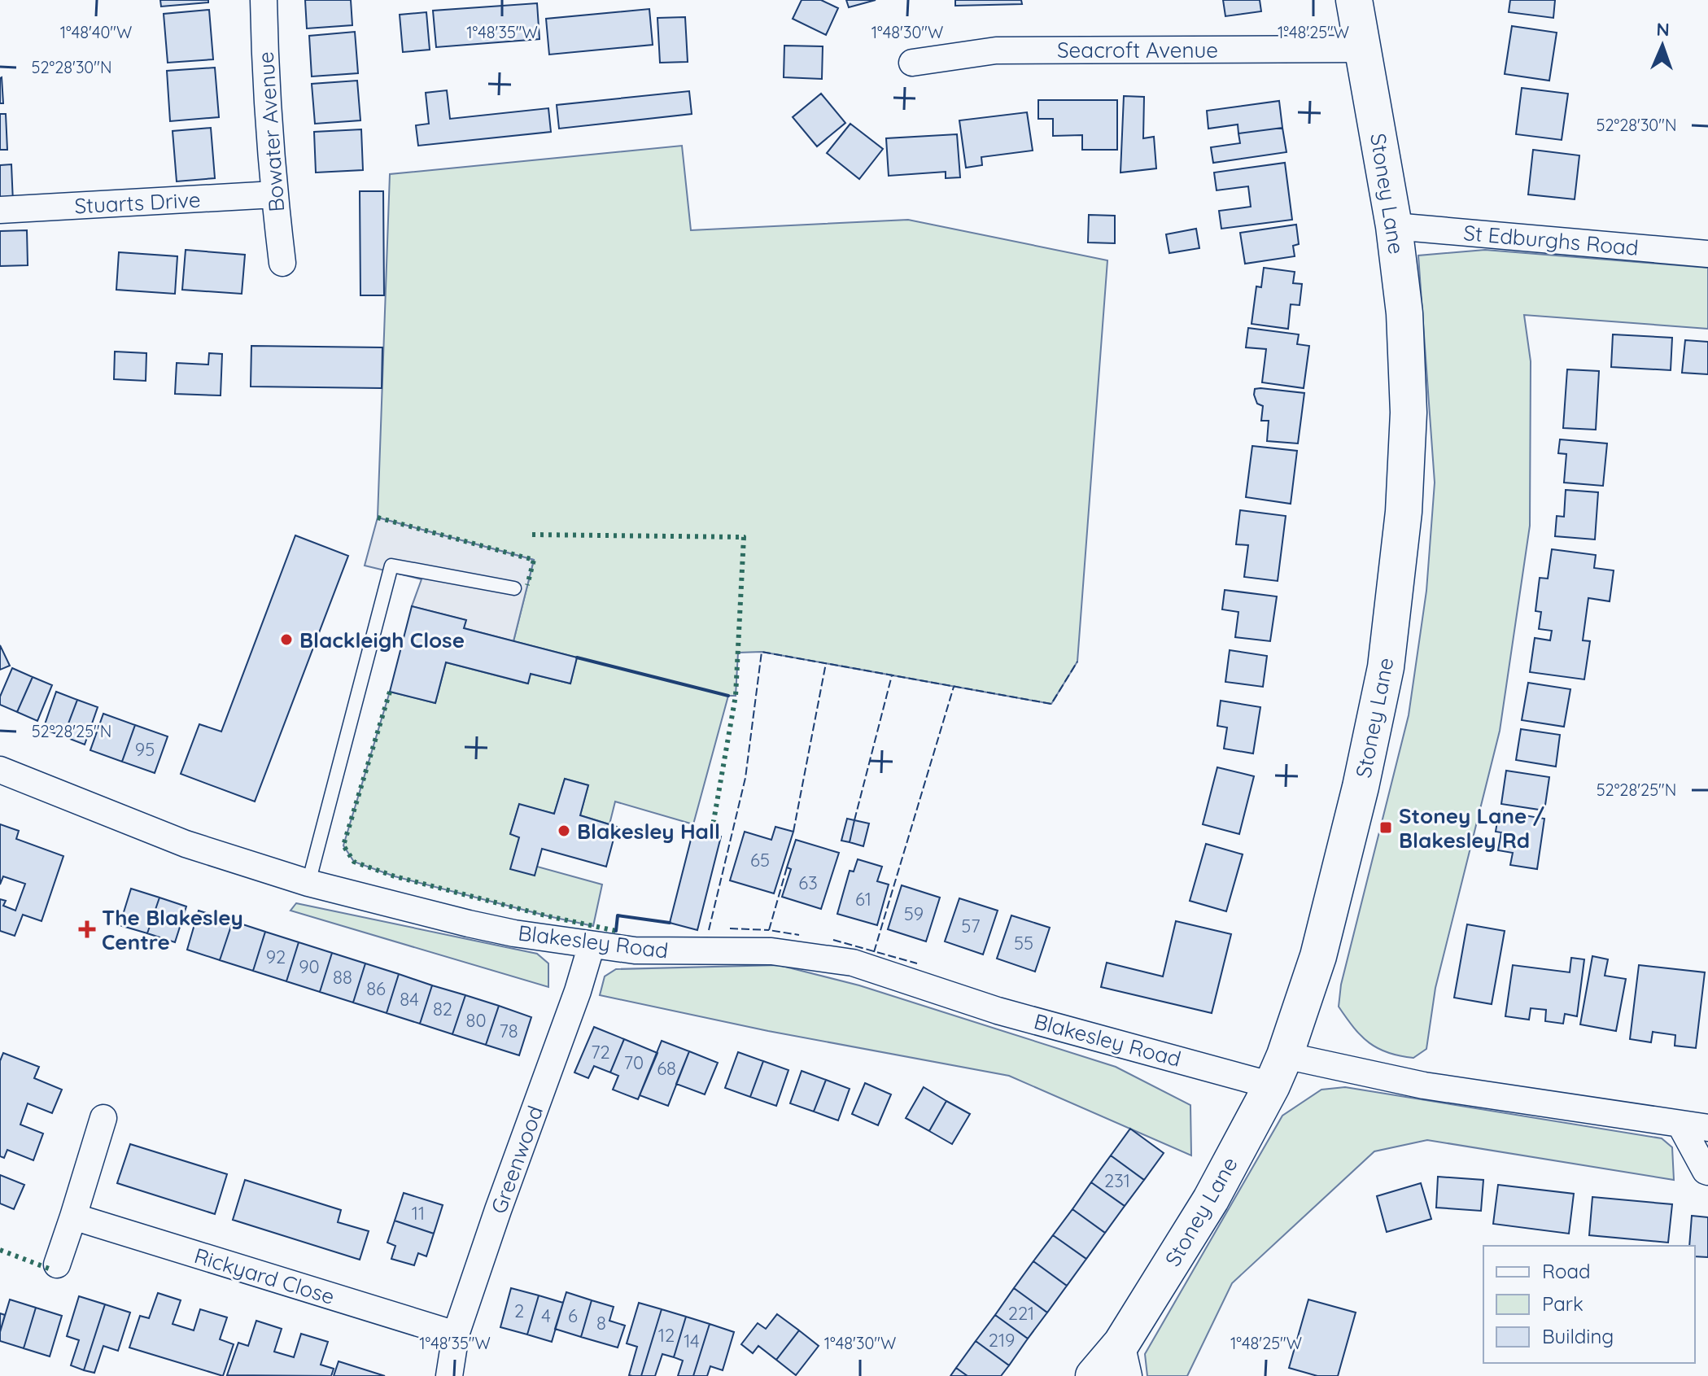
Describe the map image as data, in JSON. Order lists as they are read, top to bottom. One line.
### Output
{"streets":{"main road":["Stoney Lane"],"street":["Seacroft Avenue","Bowater Avenue","Stuarts Drive","St Edburghs Road","Blakesley Road","Greenwood","Rickyard Close"]},"crossings":[["Seacroft Avenue","Stoney Lane"],["Bowater Avenue","Stuarts Drive"],["Stoney Lane","St Edburghs Road"],["Stoney Lane","Blakesley Road"],["Blakesley Road","Greenwood"],["Greenwood","Rickyard Close"]],"places":{"other":["Blackleigh Close","Blakesley Hall"],"transit":["Stoney Lane / Blakesley Rd"],"health":["The Blakesley Centre"]},"house_numbers":["95","65","63","61","59","57","55","92","90","88","86","84","82","80","78","72","70","68","231","11","2","221","4","6","8","12","219","14"],"legend":["Road","Park","Building"],"north":"top","coordinates":["1°48'40\"W","1°48'35\"W","1°48'30\"W","1°48'25\"W","52°28'30\"N","52°28'25\"N"]}
